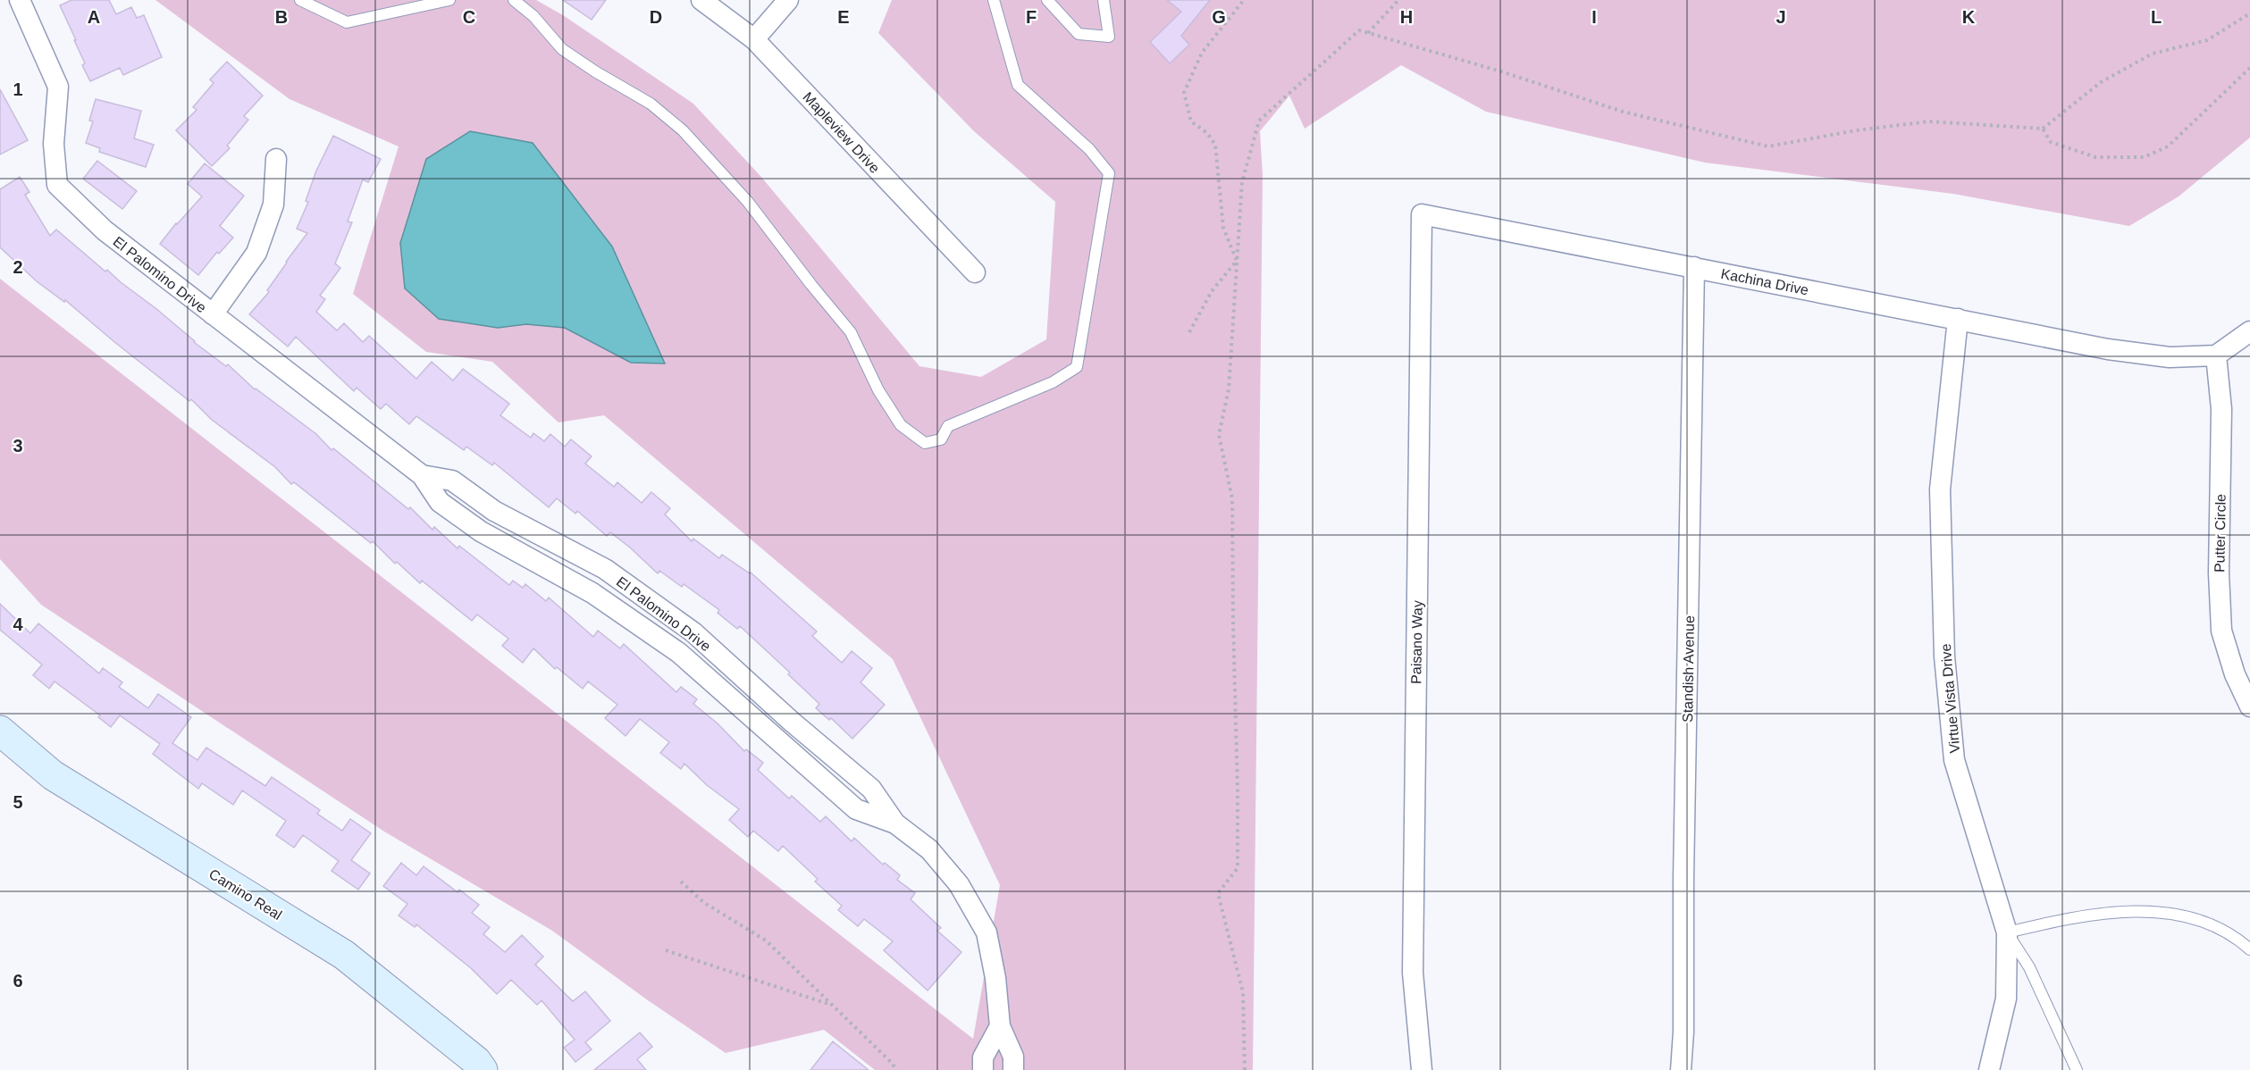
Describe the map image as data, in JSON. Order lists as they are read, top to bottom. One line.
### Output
{"streets":{"main road":["Camino Real"],"street":["Mapleview Drive","El Palomino Drive","Kachina Drive","Putter Circle","Paisano Way","Standish Avenue","Virtue Vista Drive"]},"crossings":[["Kachina Drive","Putter Circle"],["Kachina Drive","Paisano Way"],["Kachina Drive","Standish Avenue"],["Kachina Drive","Virtue Vista Drive"]],"grid":{"columns":["A","B","C","D","E","F","G","H","I","J","K","L"],"rows":["1","2","3","4","5","6"]}}
